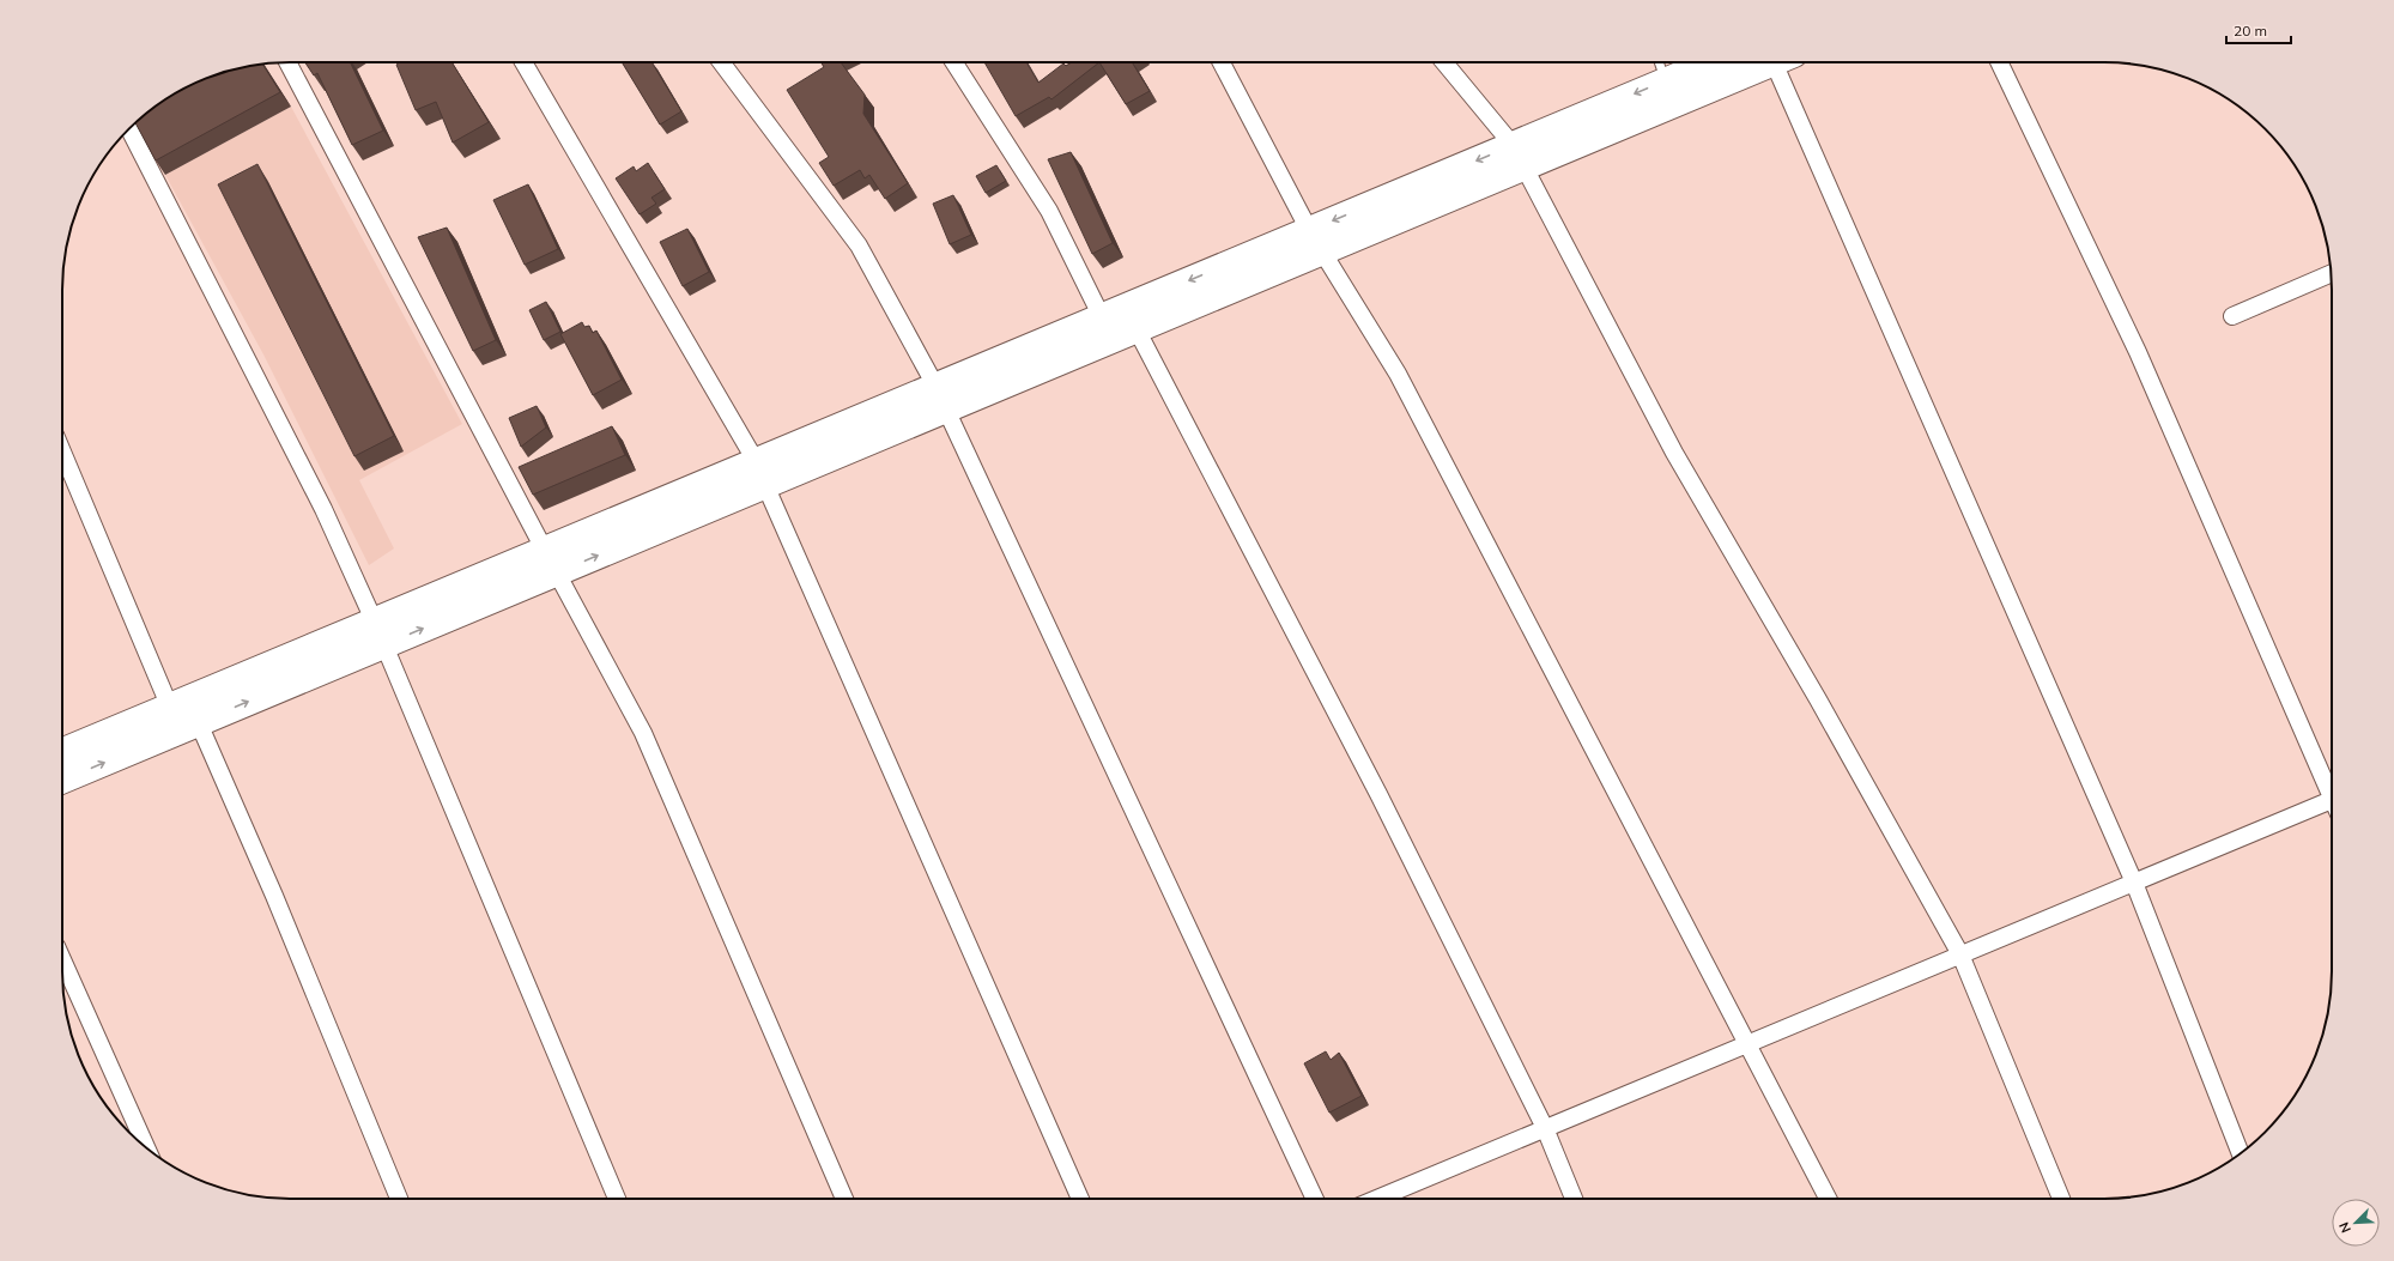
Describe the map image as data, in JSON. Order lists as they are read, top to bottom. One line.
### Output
{"scale_bar":"20 m","north":"bottom left"}
